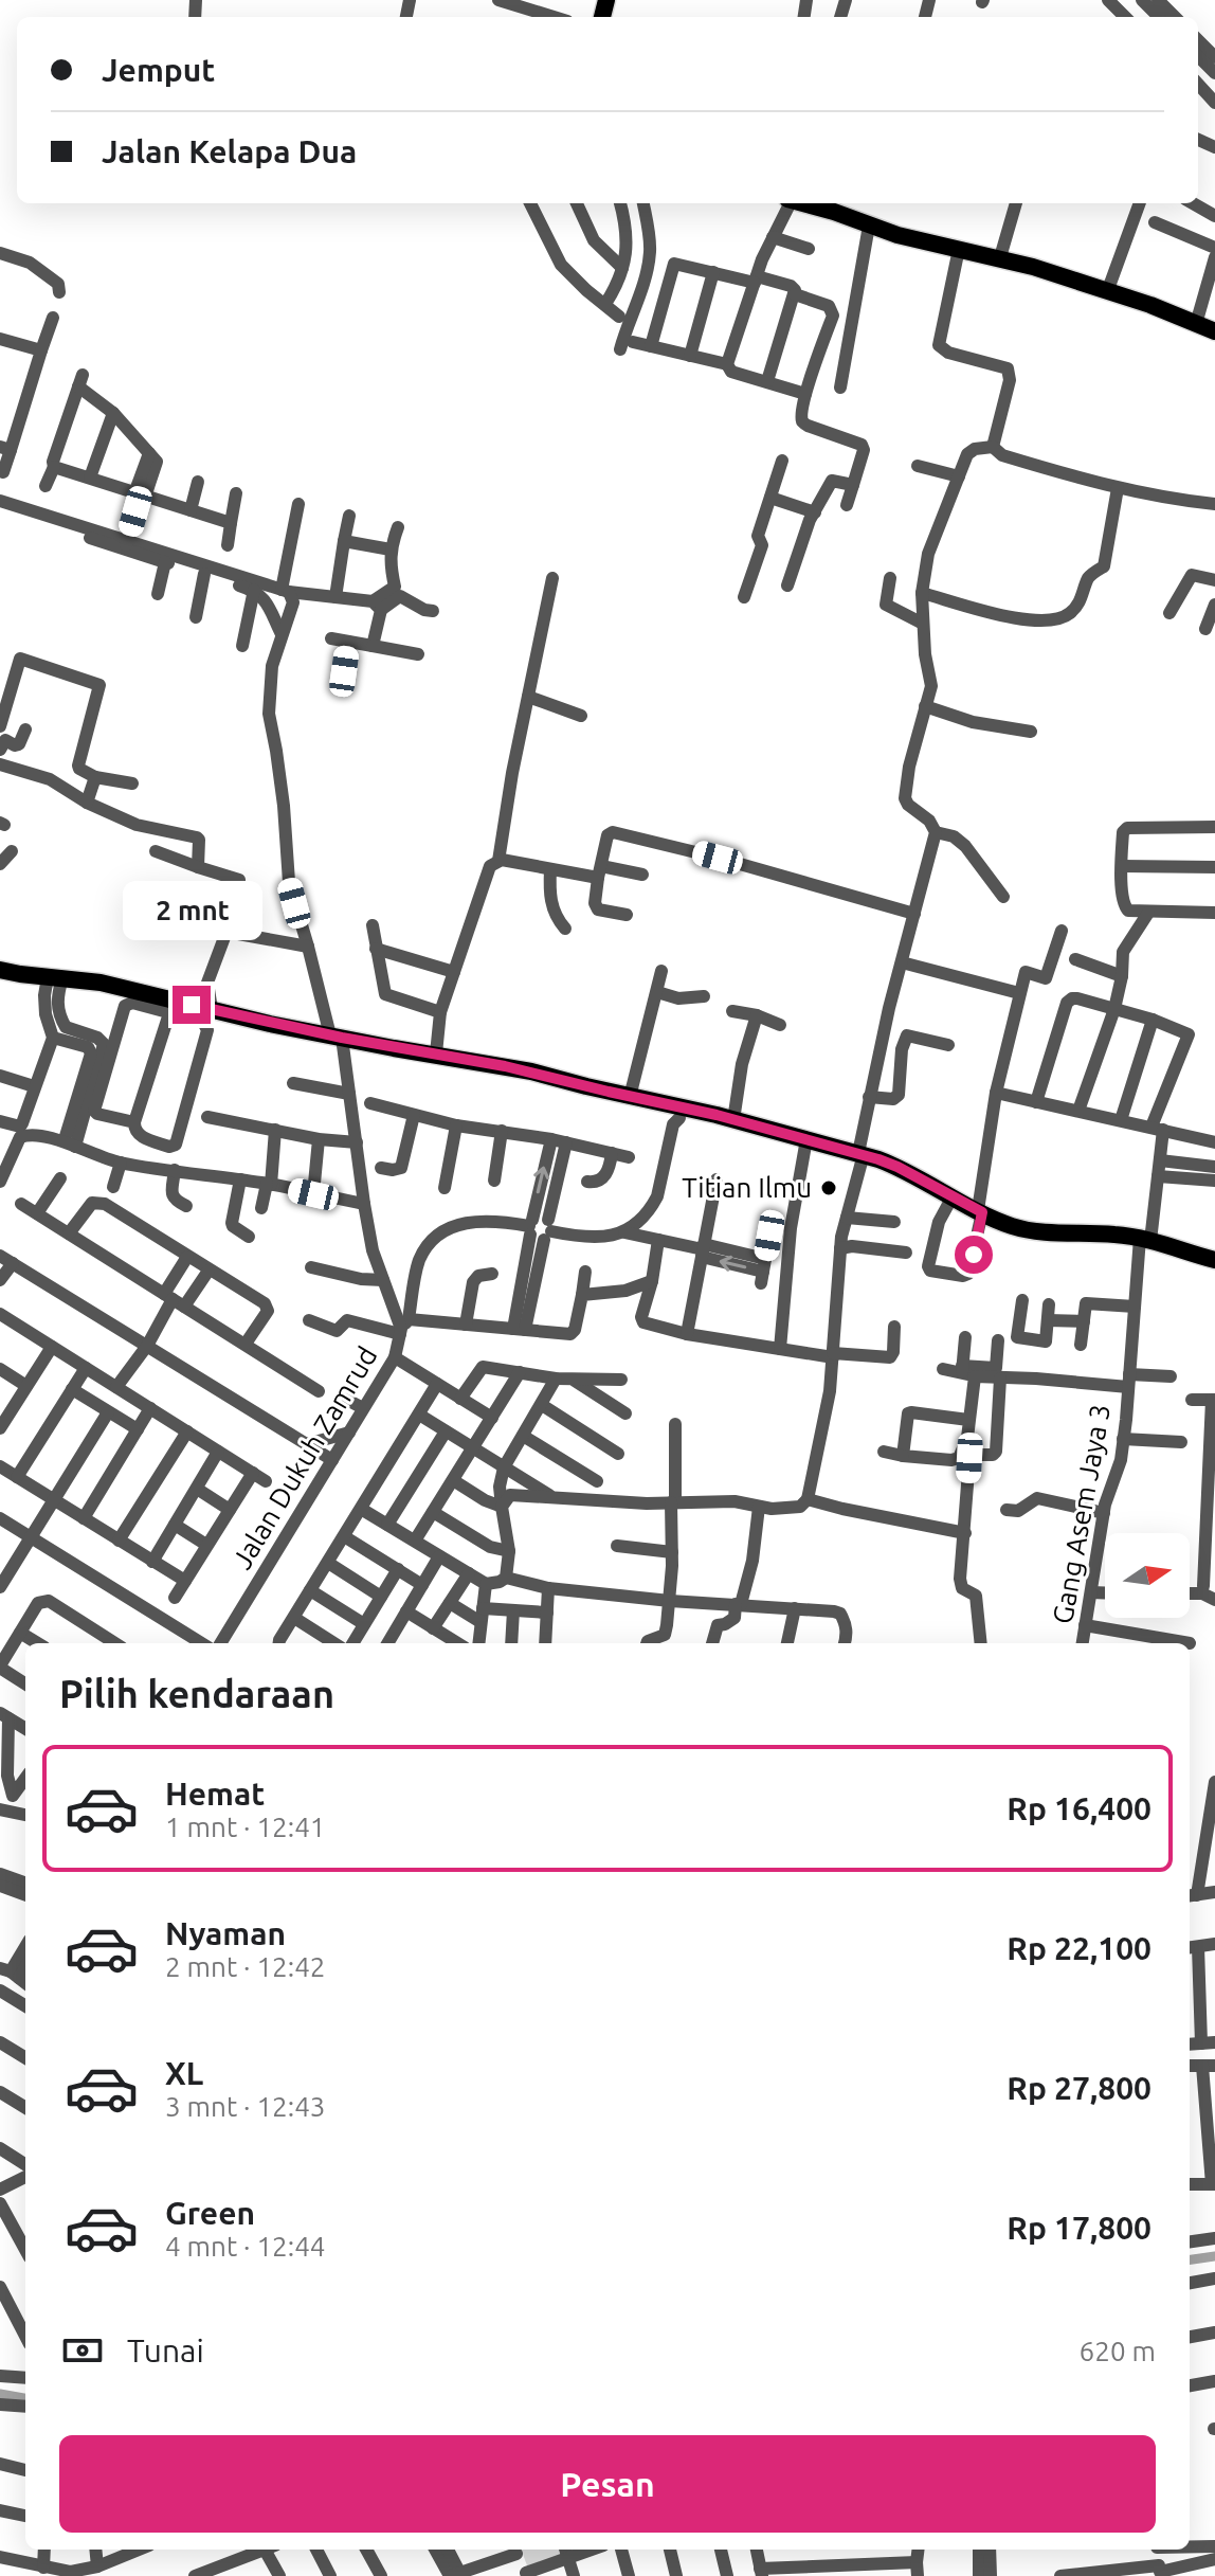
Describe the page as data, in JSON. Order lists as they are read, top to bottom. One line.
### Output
{"streets":{"street":["Jalan Dukuh Zamrud","Gang Asem Jaya 3"]},"places":["Titian Ilmu"],"north":"right","page":{"banner":["Jemput","Jalan Kelapa Dua"],"bubble":"2 mnt","heading":"Pilih kendaraan","list":[{"name":"Hemat","note":"1 mnt · 12:41","value":"Rp 16,400"},{"name":"Nyaman","note":"2 mnt · 12:42","value":"Rp 22,100"},{"name":"XL","note":"3 mnt · 12:43","value":"Rp 27,800"},{"name":"Green","note":"4 mnt · 12:44","value":"Rp 17,800"}],"pay":["Tunai","620 m"],"buttons":"Pesan"}}
